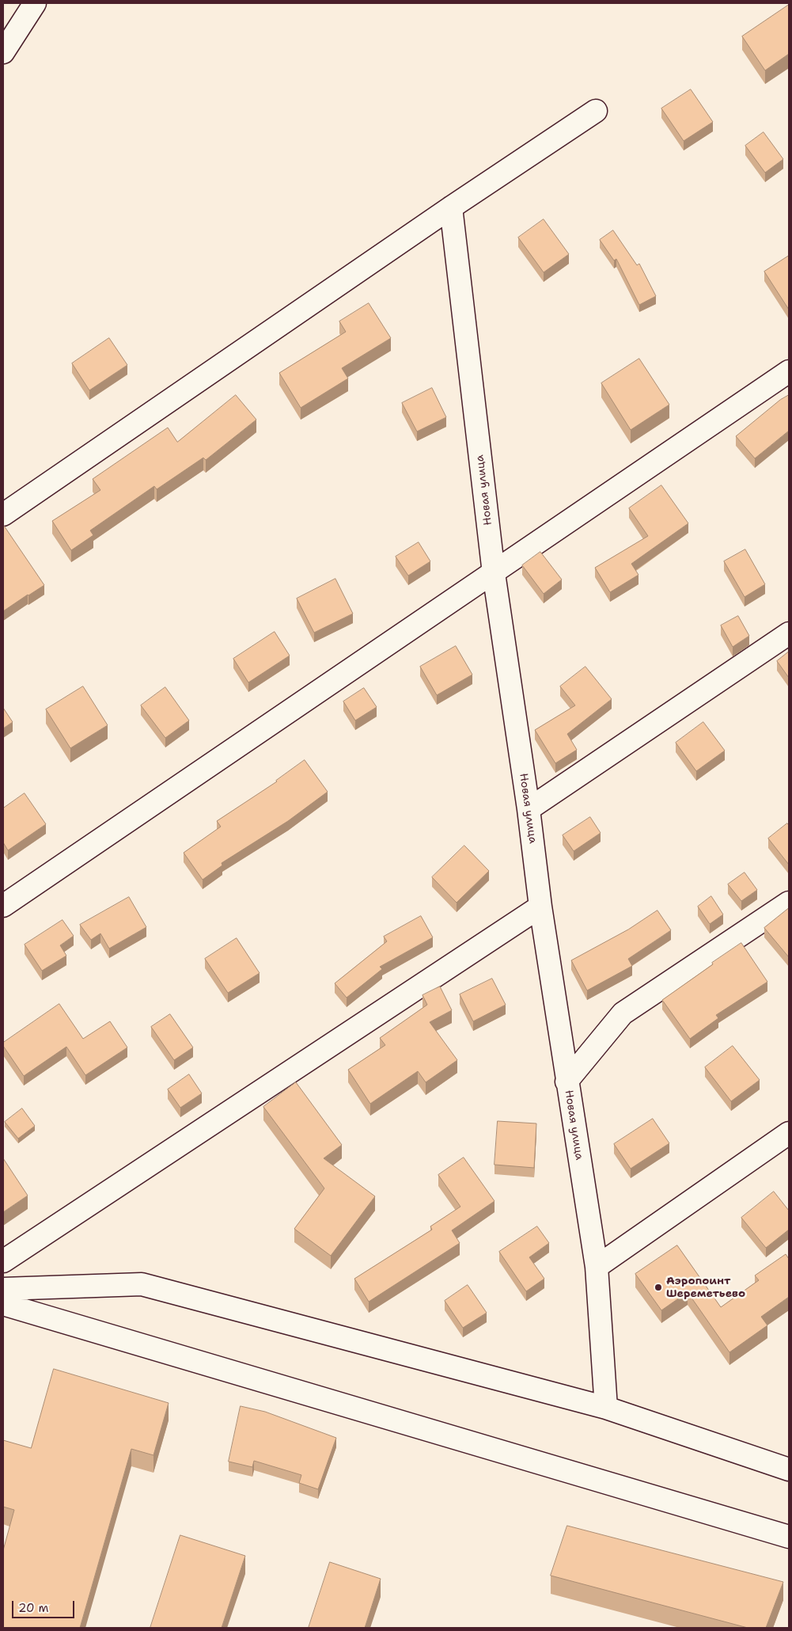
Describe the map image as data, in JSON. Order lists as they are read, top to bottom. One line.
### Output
{"streets":{"street":["Новая улица"]},"places":["Аэропоинт Шереметьево"],"scale_bar":"20 m"}
